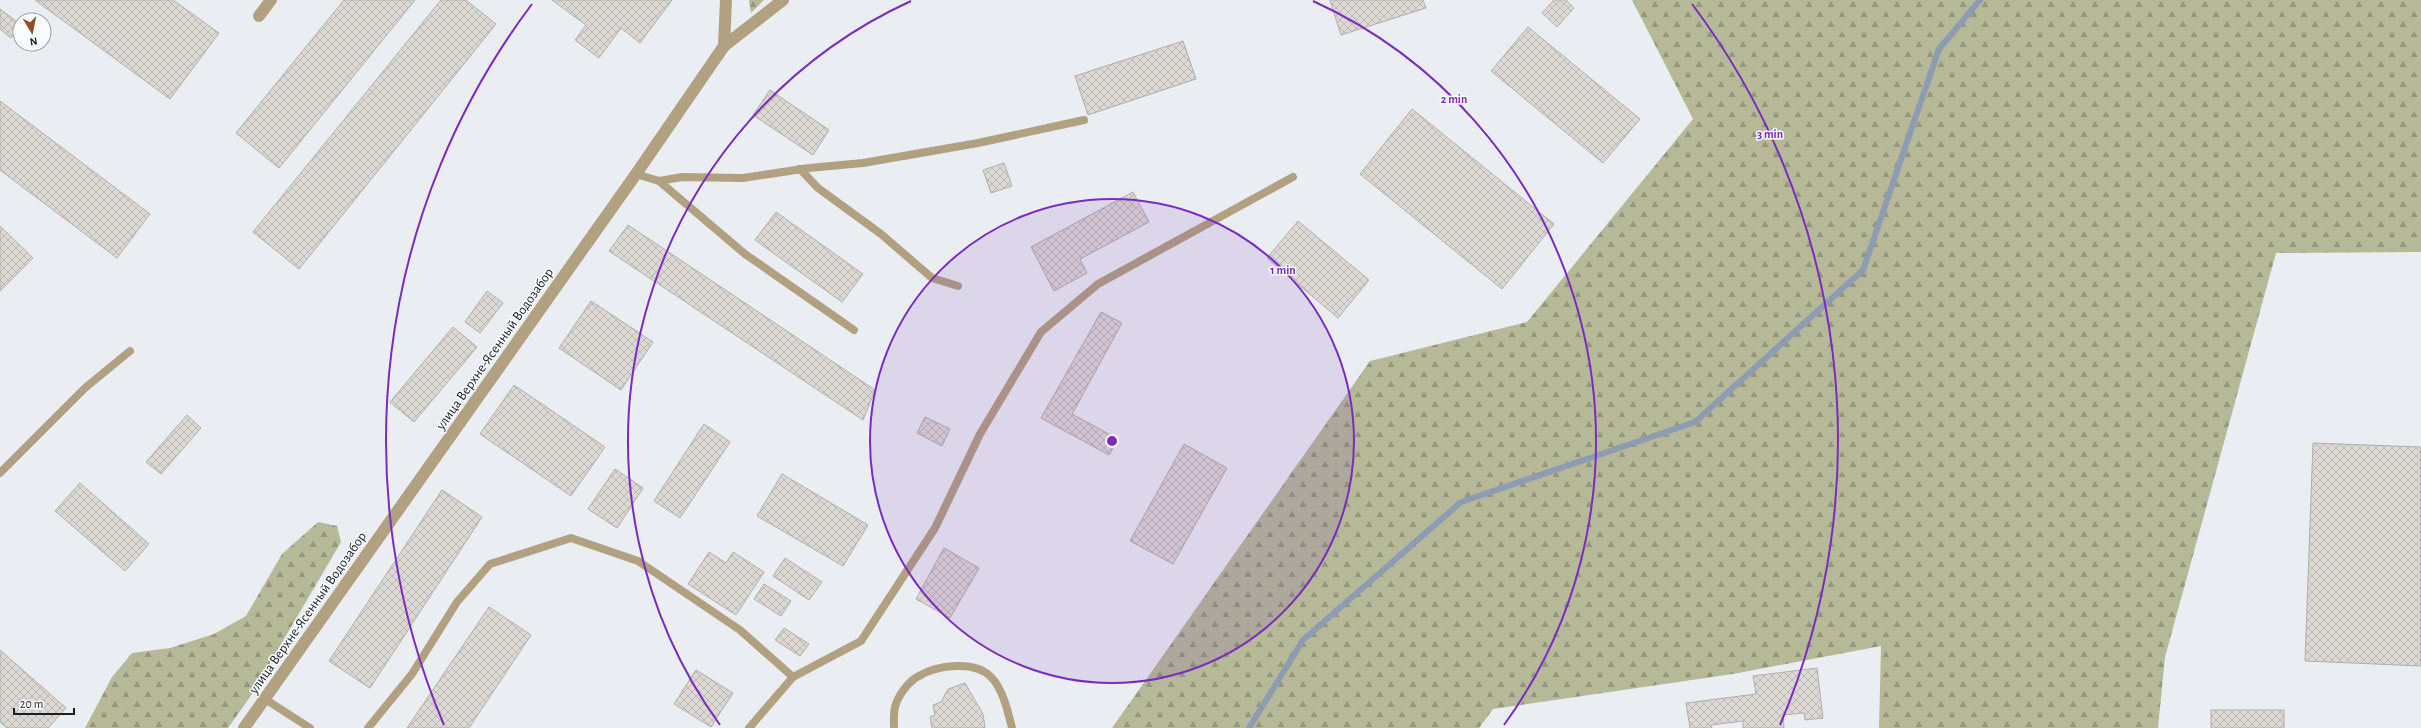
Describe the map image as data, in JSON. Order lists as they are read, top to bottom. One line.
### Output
{"streets":{"street":["улица Верхне-Ясенный Водозабор"]},"scale_bar":"20 m","north":"bottom","rings":["2 min","3 min","1 min"]}
